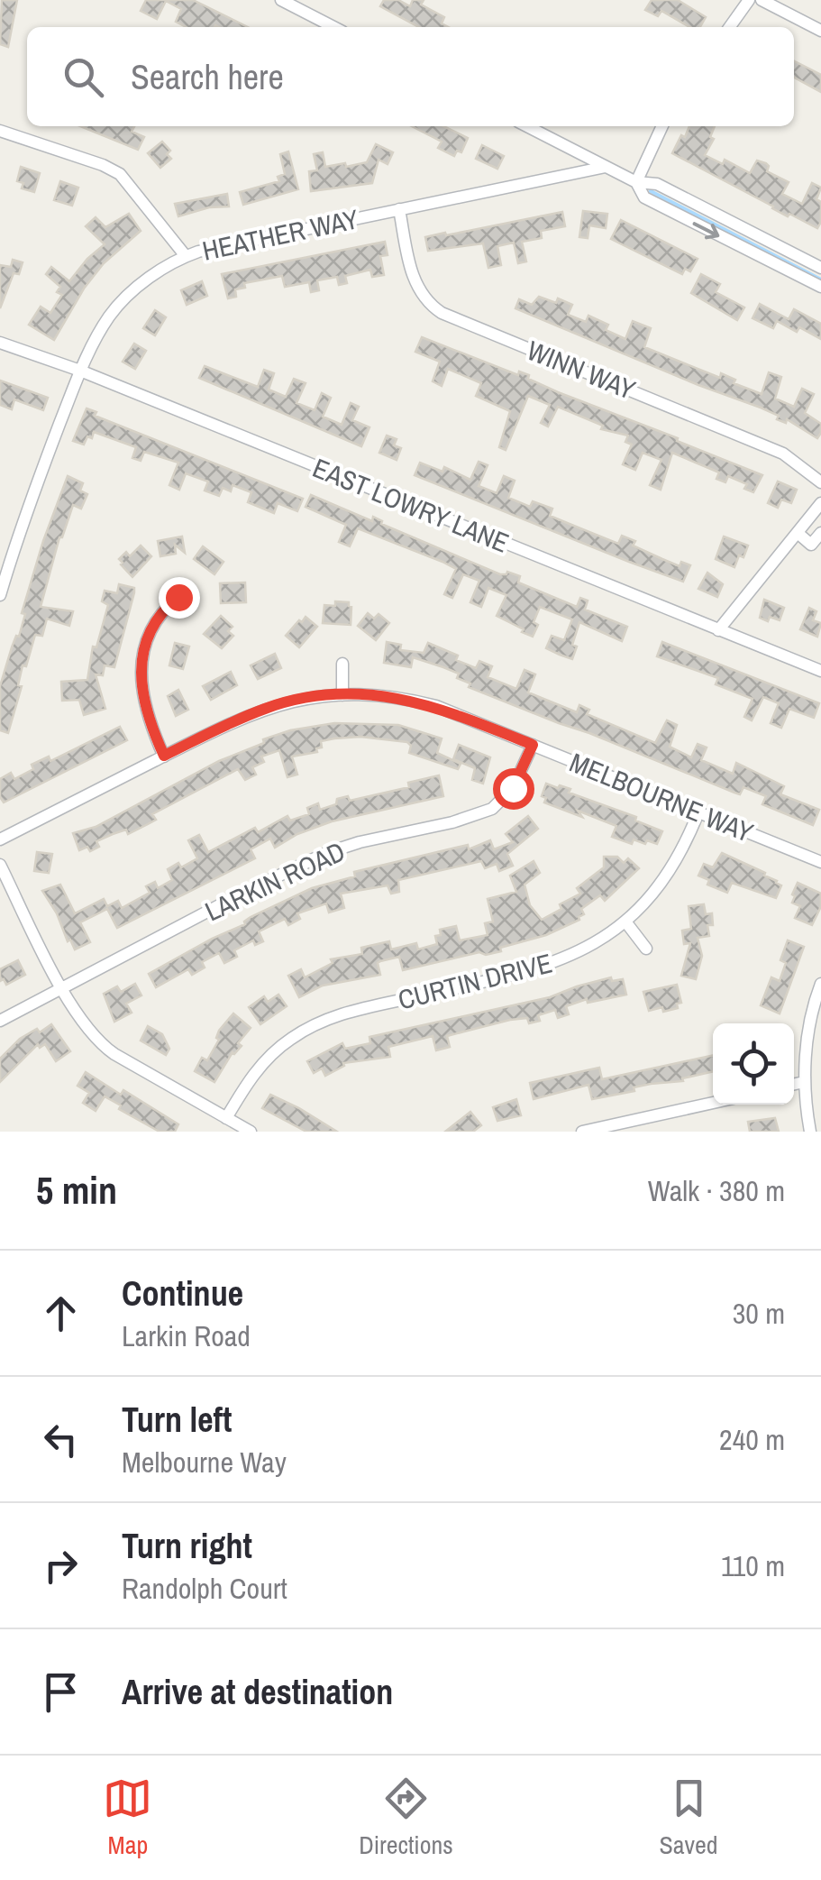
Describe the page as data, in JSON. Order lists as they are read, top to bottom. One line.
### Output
{"streets":{"street":["HEATHER WAY","WINN WAY","EAST LOWRY LANE","MELBOURNE WAY","LARKIN ROAD","CURTIN DRIVE"]},"crossings":[["HEATHER WAY","WINN WAY"],["HEATHER WAY","EAST LOWRY LANE"],["MELBOURNE WAY","LARKIN ROAD"],["MELBOURNE WAY","CURTIN DRIVE"]],"page":{"search":"Search here","heading":["5 min","Walk · 380 m"],"list":[["Continue","Larkin Road","30 m"],["Turn left","Melbourne Way","240 m"],["Turn right","Randolph Court","110 m"],"Arrive at destination"],"nav":["Map","Directions","Saved"]}}
